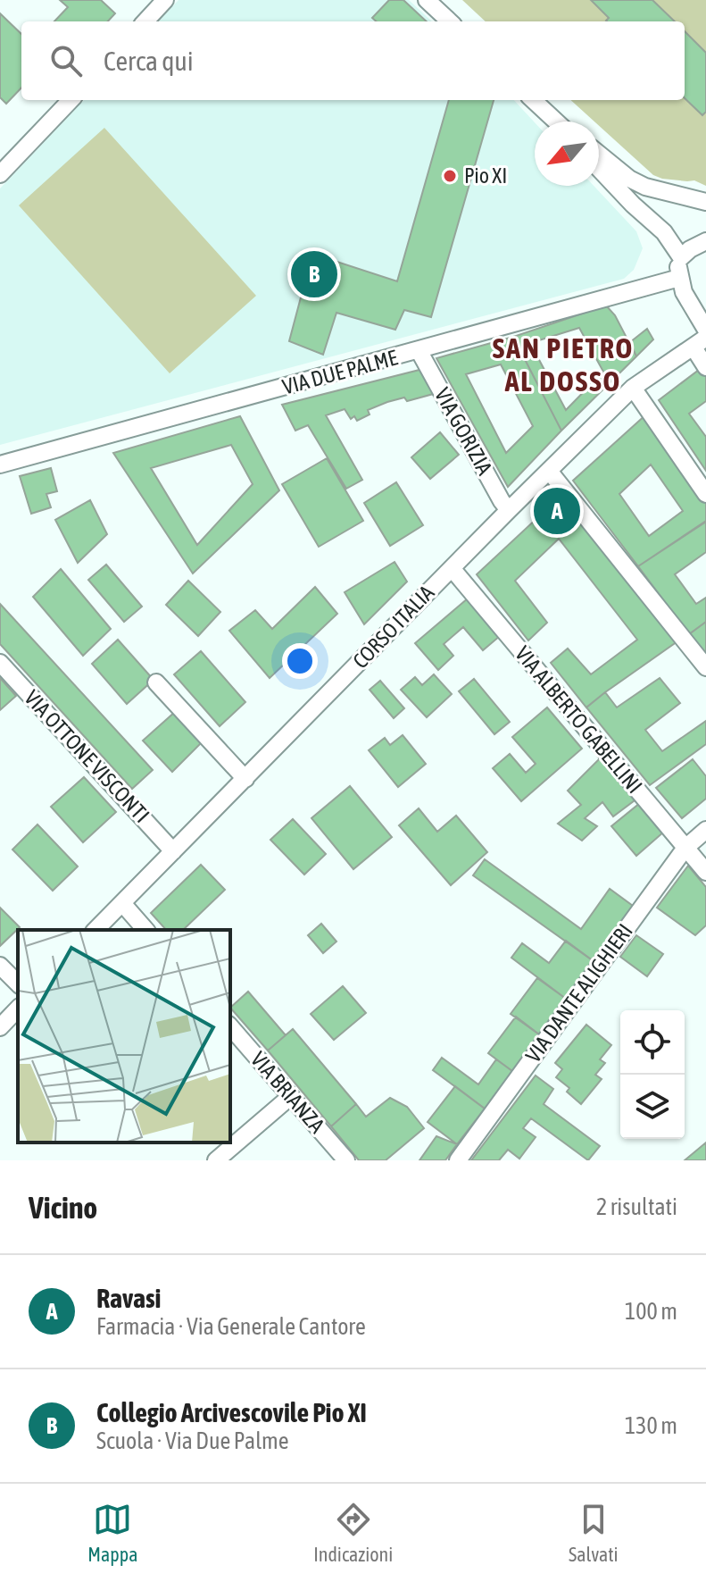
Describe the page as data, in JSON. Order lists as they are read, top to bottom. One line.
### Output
{"streets":{"street":["VIA DUE PALME","VIA GORIZIA","CORSO ITALIA","VIA ALBERTO GABELLINI","VIA OTTONE VISCONTI","VIA DANTE ALIGHIERI","VIA BRIANZA"]},"crossings":[["VIA DUE PALME","VIA GORIZIA"],["VIA GORIZIA","CORSO ITALIA"],["CORSO ITALIA","VIA ALBERTO GABELLINI"],["CORSO ITALIA","VIA OTTONE VISCONTI"],["VIA ALBERTO GABELLINI","VIA DANTE ALIGHIERI"]],"districts":["SAN PIETRO AL DOSSO"],"places":["Pio XI"],"north":"bottom left","page":{"search":"Cerca qui","pins":["B","A"],"heading":["Vicino","2 risultati"],"list":[{"mark":"A","name":"Ravasi","note":"Farmacia · Via Generale Cantore","value":"100 m"},{"mark":"B","name":"Collegio Arcivescovile Pio XI","note":"Scuola · Via Due Palme","value":"130 m"}],"nav":["Mappa","Indicazioni","Salvati"]}}
